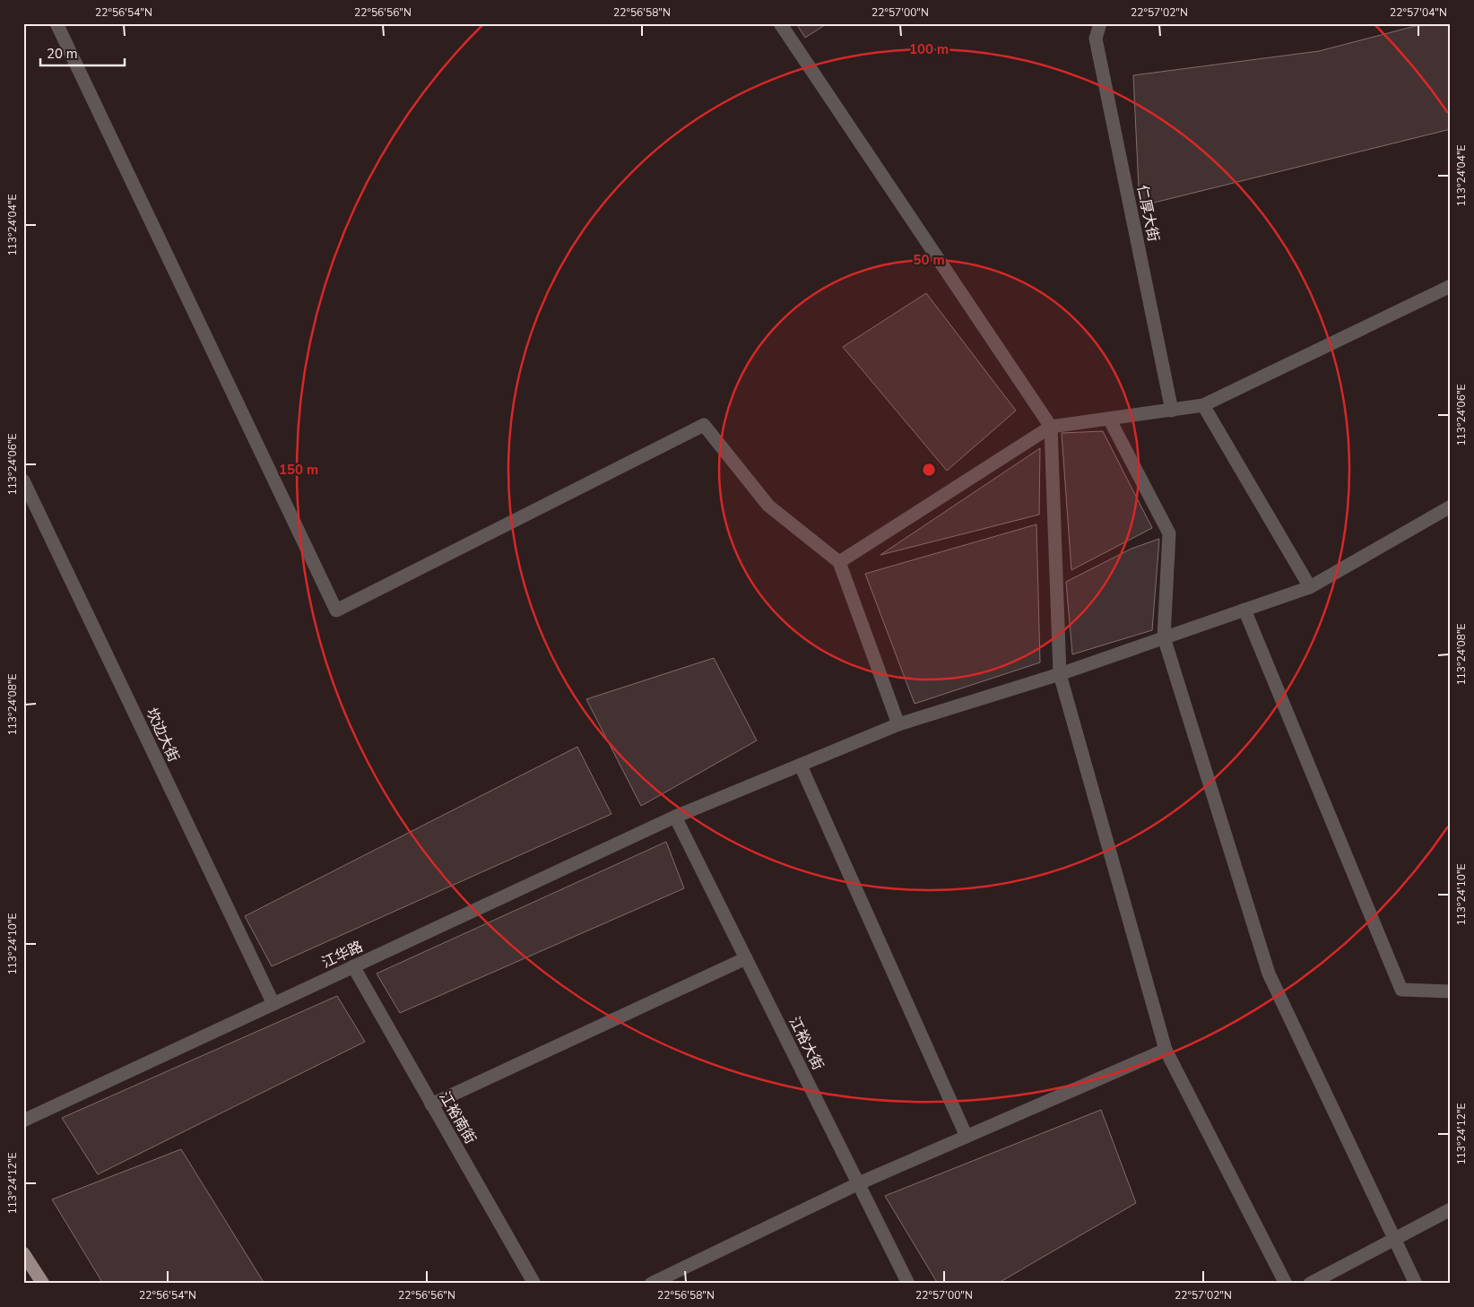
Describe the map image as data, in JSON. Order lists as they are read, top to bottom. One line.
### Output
{"streets":{"street":["仁厚大街","坎边大街","江华路","江裕大街","江裕南街"]},"crossings":[["坎边大街","江华路"],["江华路","江裕大街"],["江华路","江裕南街"]],"scale_bar":"20 m","coordinates":["22°56'54\"N","22°56'56\"N","22°56'58\"N","22°57'00\"N","22°57'02\"N","22°57'04\"N","113°24'04\"E","113°24'06\"E","113°24'08\"E","113°24'10\"E","113°24'12\"E"],"rings":["100 m","50 m","150 m"]}
